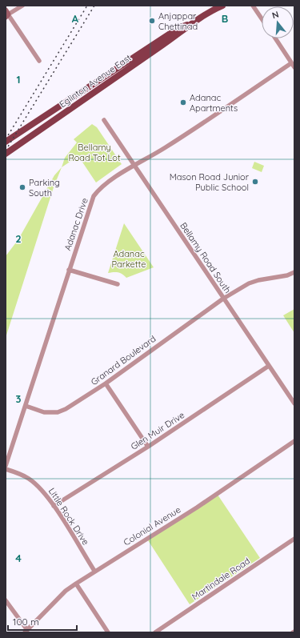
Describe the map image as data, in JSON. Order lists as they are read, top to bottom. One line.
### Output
{"streets":{"main road":["Eglinton Avenue East"],"street":["Adanac Drive","Bellamy Road South","Granard Boulevard","Glen Muir Drive","Little Rock Drive","Colonial Avenue","Martindale Road"]},"crossings":[["Adanac Drive","Bellamy Road South"],["Adanac Drive","Granard Boulevard"],["Bellamy Road South","Granard Boulevard"],["Bellamy Road South","Glen Muir Drive"],["Glen Muir Drive","Little Rock Drive"],["Little Rock Drive","Colonial Avenue"]],"parks":["Bellamy Road Tot Lot","Adanac Parkette"],"places":["Anjappar Chettinad","Adanac Apartments","Mason Road Junior Public School","Parking South"],"scale_bar":"100 m","north":"top","grid":{"columns":["A","B"],"rows":["1","2","3","4"]}}
